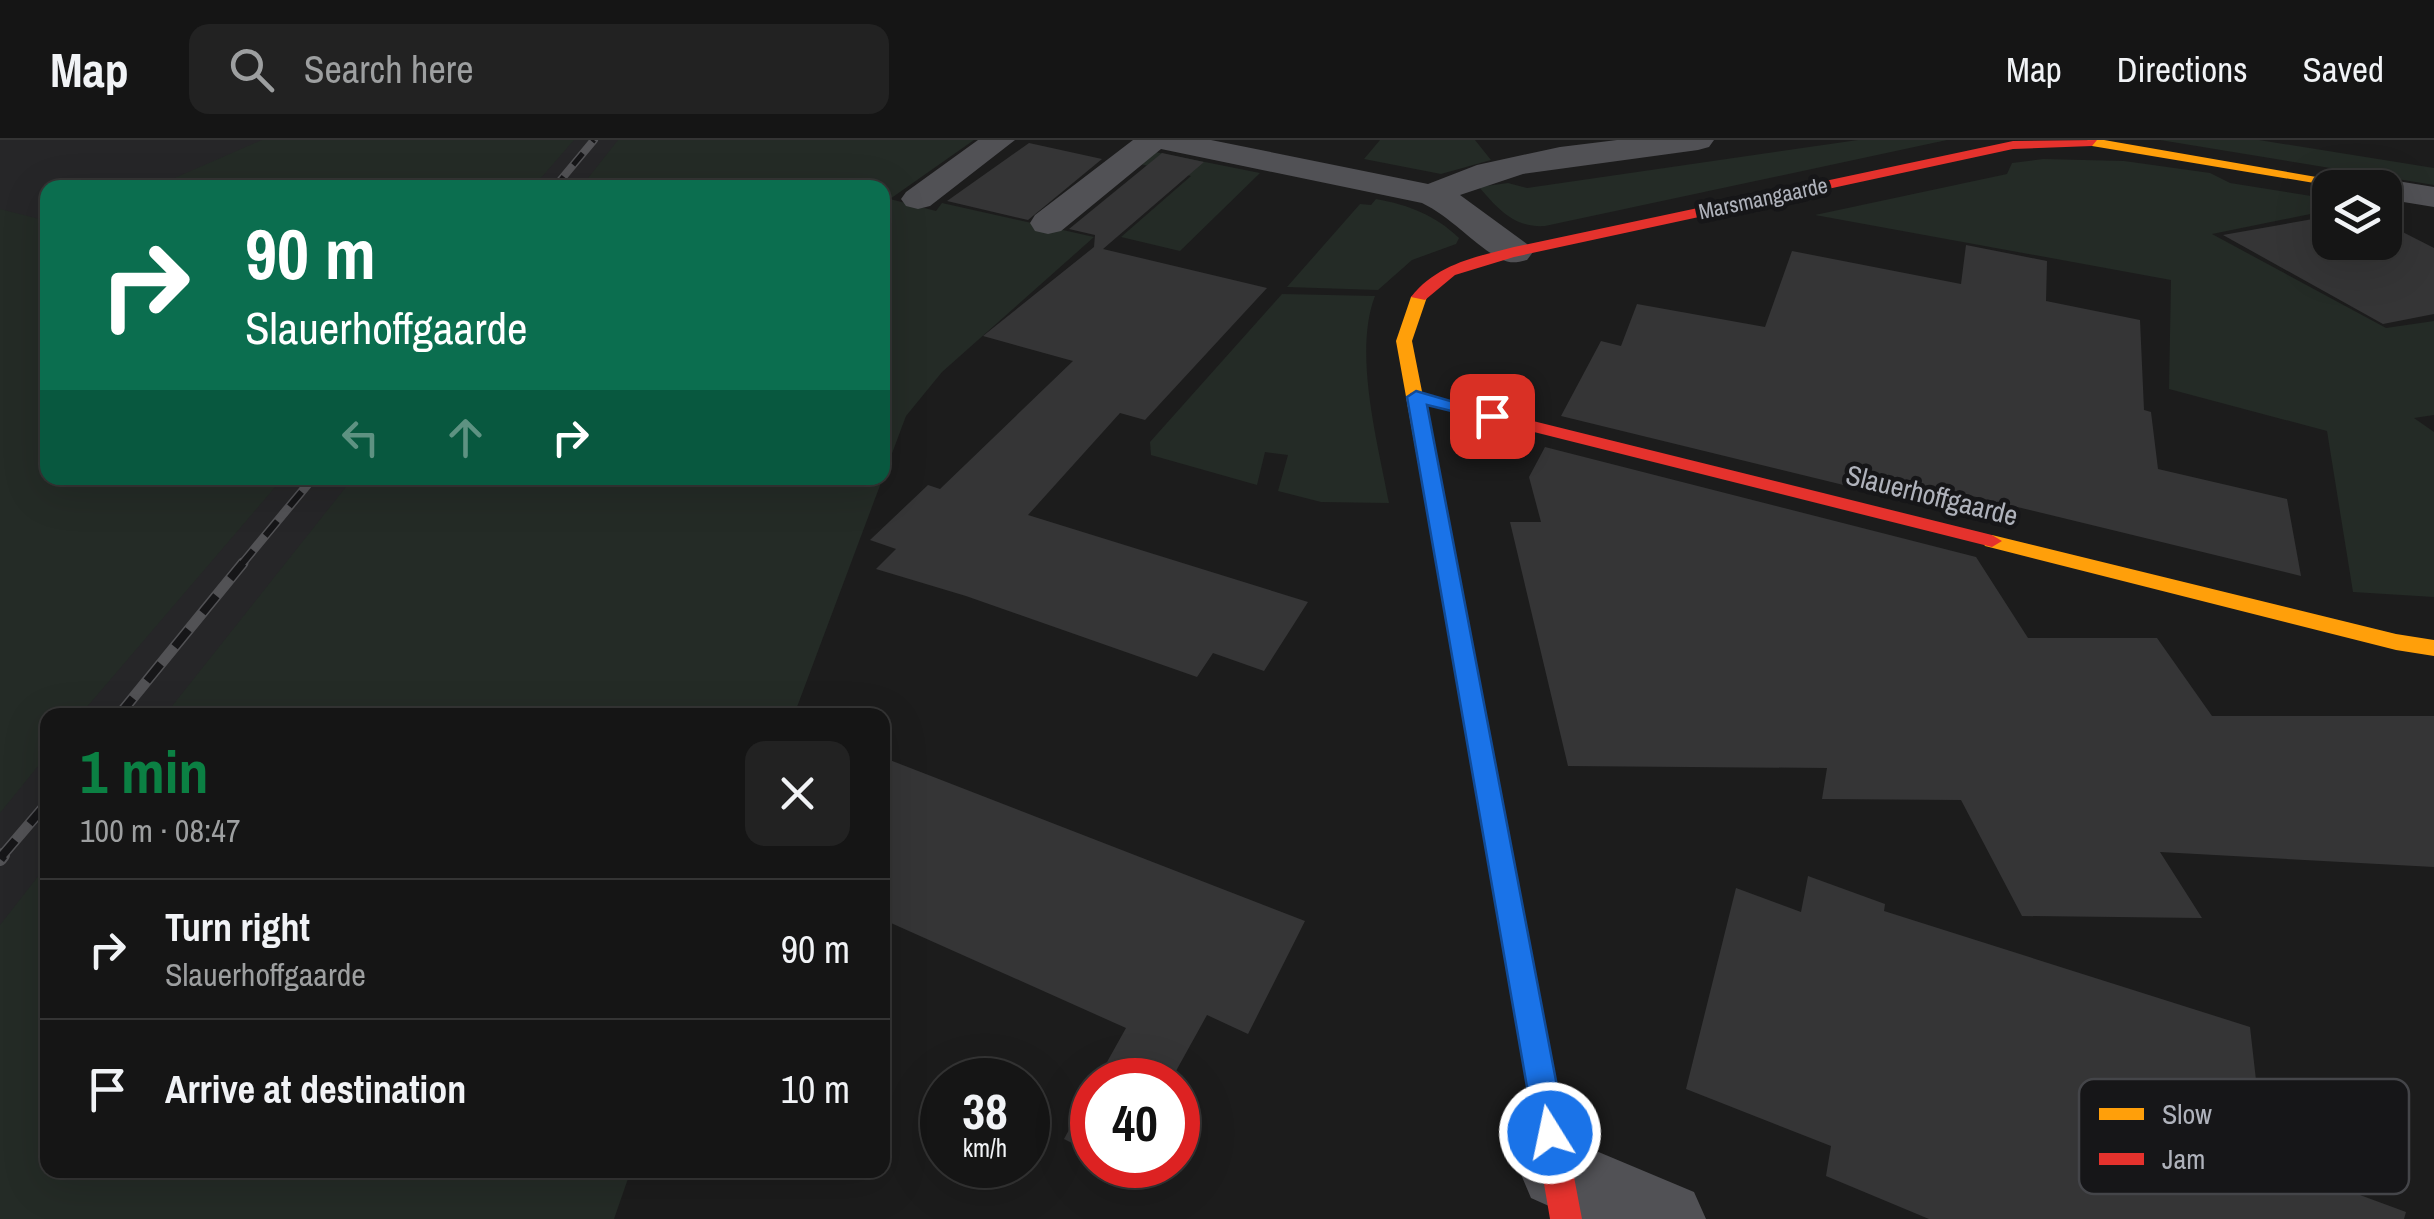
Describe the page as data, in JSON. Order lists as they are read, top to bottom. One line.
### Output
{"streets":{"street":["Marsmangaarde","Slauerhoffgaarde"]},"crossings":[["Marsmangaarde","Slauerhoffgaarde"]],"legend":["Slow","Jam"],"page":{"header":"Map","search":"Search here","nav":["Map","Directions","Saved"],"turn":["90 m","Slauerhoffgaarde"],"heading":["1 min","100 m · 08:47"],"list":[{"name":"Turn right","note":"Slauerhoffgaarde","value":"90 m"},{"name":"Arrive at destination","value":"10 m"}],"speed":"38 km/h","limit":"40"}}
